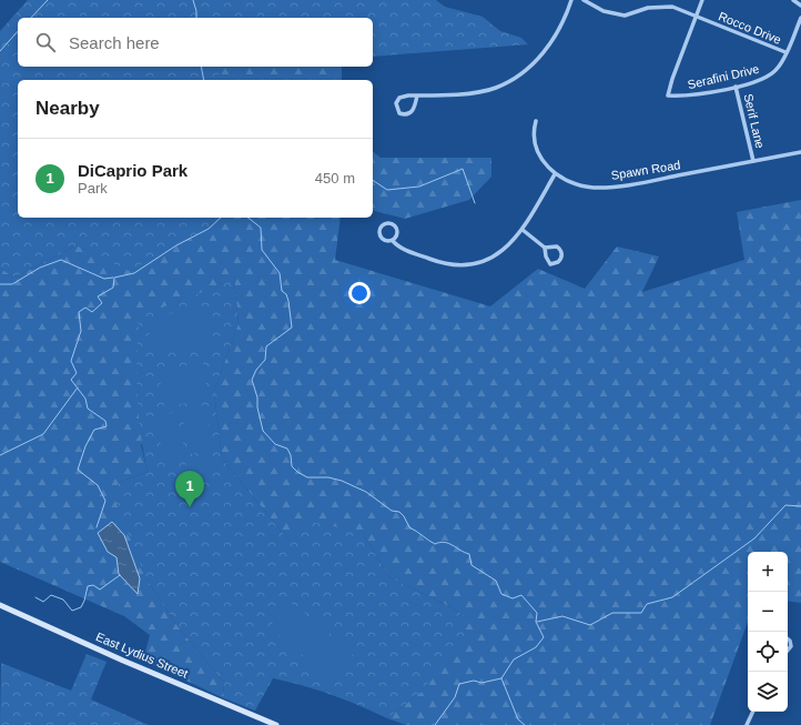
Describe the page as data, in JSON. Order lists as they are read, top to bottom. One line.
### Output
{"streets":{"street":["Rocco Drive","Serafini Drive","Serif Lane","Spawn Road","East Lydius Street"]},"crossings":[["Rocco Drive","Serafini Drive"],["Serafini Drive","Serif Lane"],["Serif Lane","Spawn Road"]],"page":{"search":"Search here","heading":"Nearby","list":[{"mark":"1","name":"DiCaprio Park","note":"Park","value":"450 m"}],"pins":"1","map_buttons":["+","−"]}}
